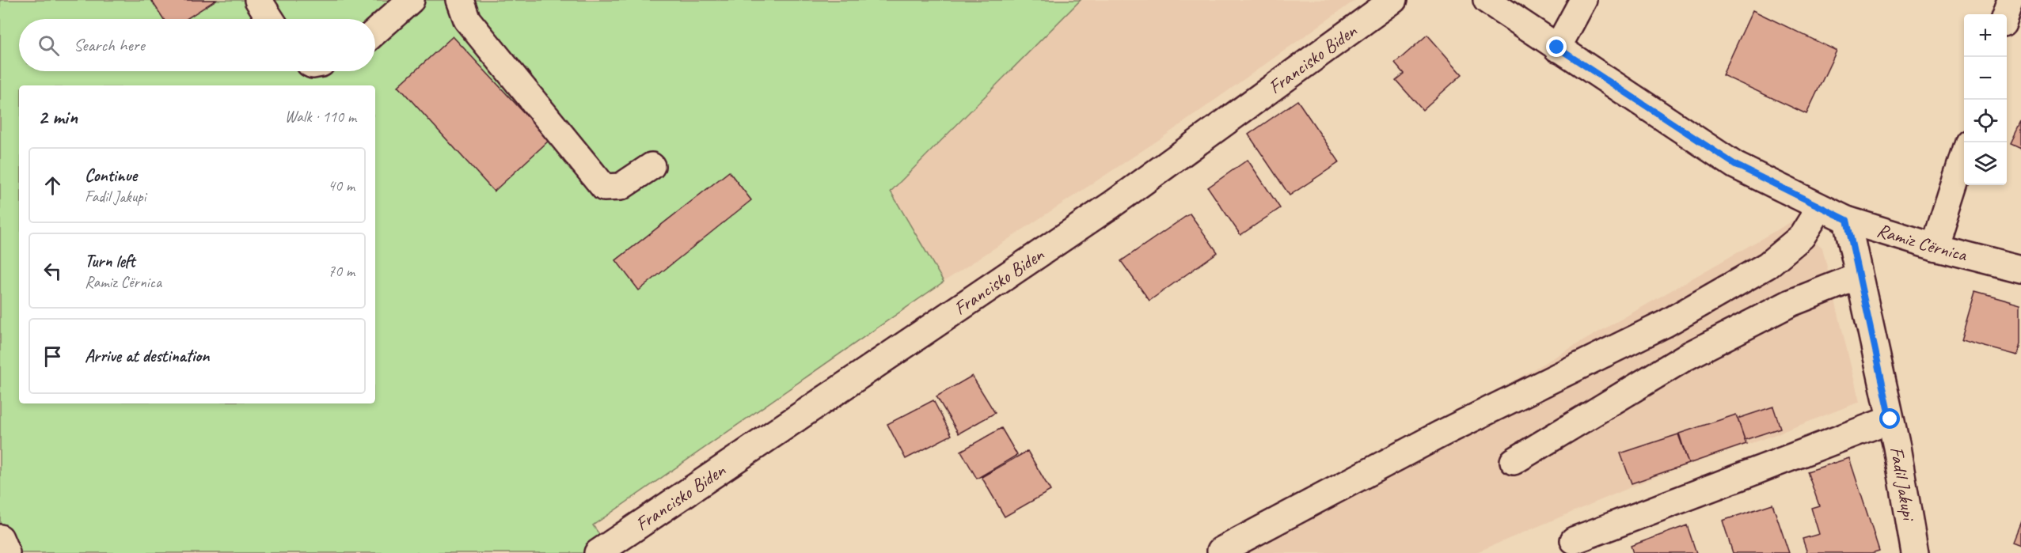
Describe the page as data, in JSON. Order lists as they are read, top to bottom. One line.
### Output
{"streets":{"street":["Francisko Biden","Ramiz Cërnica","Fadil Jakupi"]},"crossings":[["Ramiz Cërnica","Fadil Jakupi"]],"page":{"map_buttons":["+","−"],"search":"Search here","heading":["2 min","Walk · 110 m"],"list":[["Continue","Fadil Jakupi","40 m"],["Turn left","Ramiz Cërnica","70 m"],"Arrive at destination"]}}
